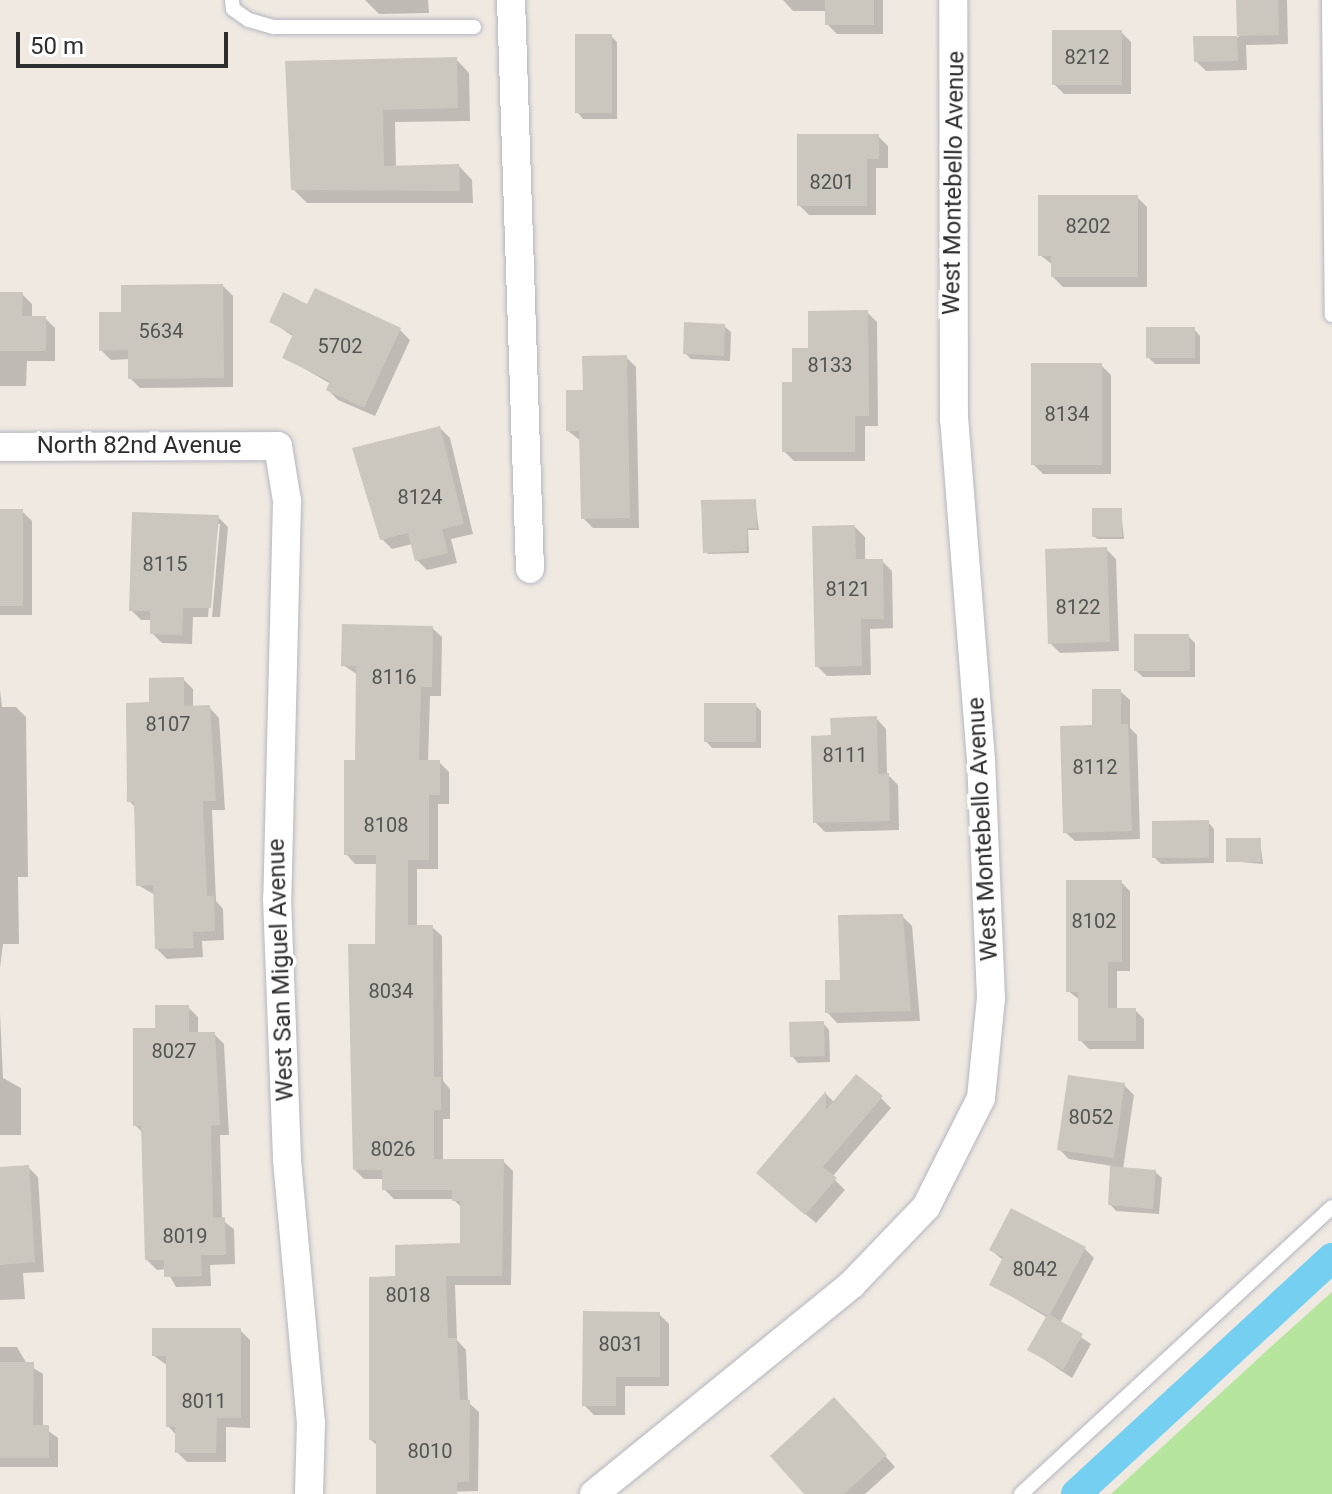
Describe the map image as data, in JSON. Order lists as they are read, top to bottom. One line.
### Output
{"streets":{"street":["West Montebello Avenue","North 82nd Avenue","West San Miguel Avenue"]},"crossings":[["North 82nd Avenue","West San Miguel Avenue"]],"house_numbers":["8212","8201","8202","5634","5702","8133","8134","8124","8115","8121","8122","8116","8107","8111","8112","8108","8102","8034","8027","8052","8026","8019","8042","8018","8031","8011","8010"],"scale_bar":"50 m"}
